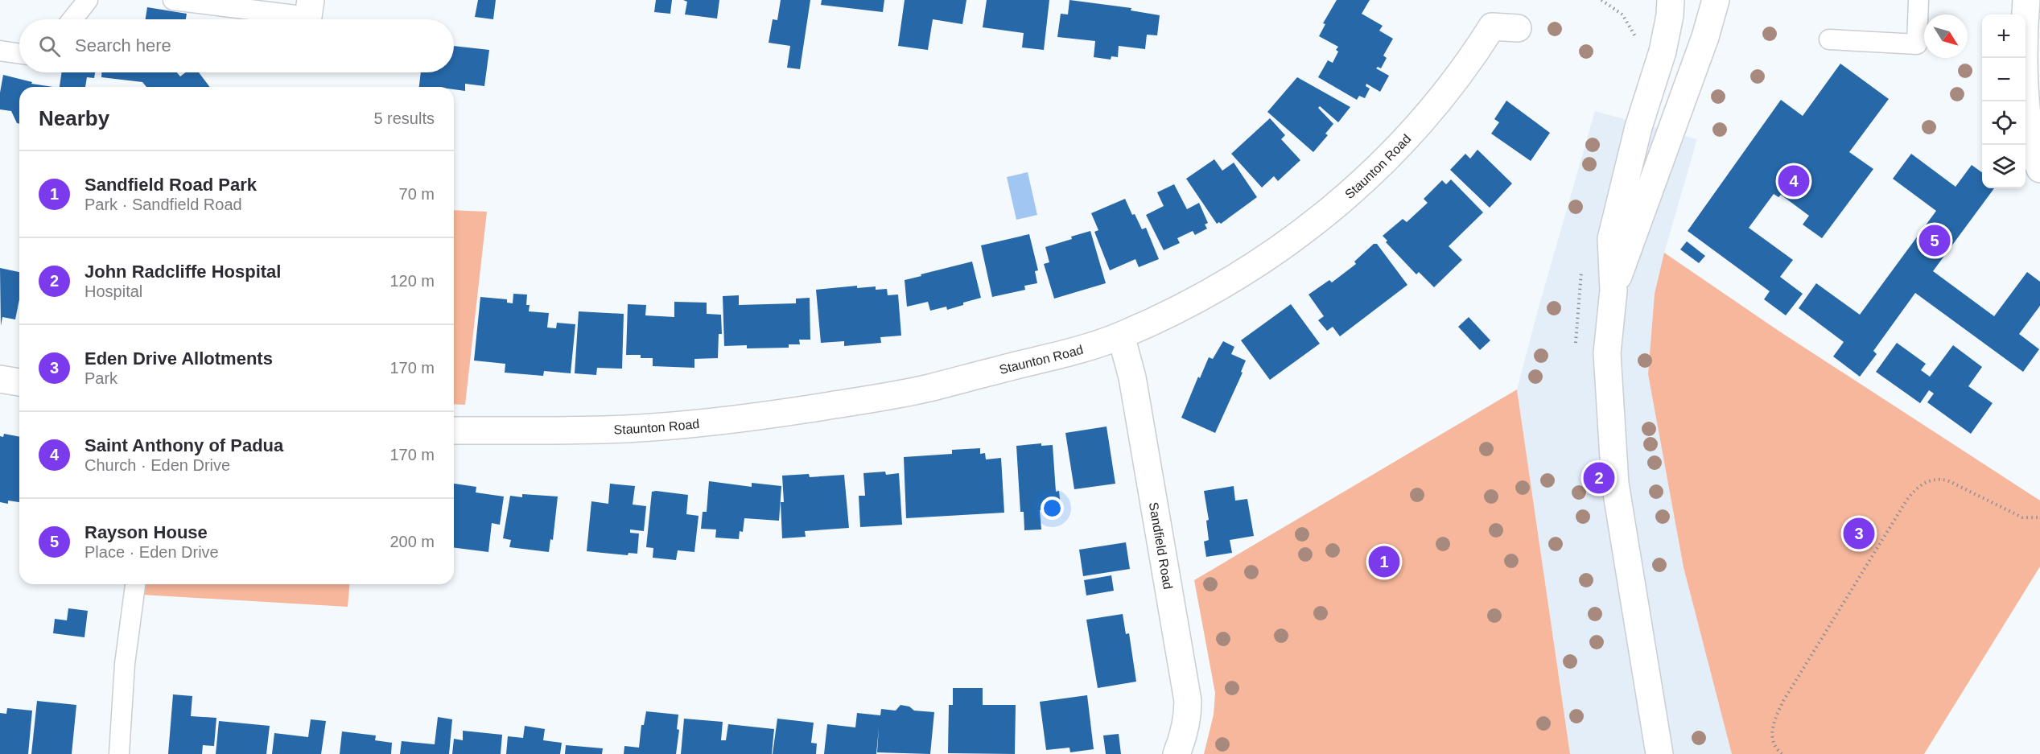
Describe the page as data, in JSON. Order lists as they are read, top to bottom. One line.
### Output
{"streets":{"street":["Staunton Road","Sandfield Road"]},"crossings":[["Staunton Road","Sandfield Road"]],"north":"bottom right","page":{"map_buttons":["+","−"],"search":"Search here","heading":["Nearby","5 results"],"list":[{"mark":"1","name":"Sandfield Road Park","note":"Park · Sandfield Road","value":"70 m"},{"mark":"2","name":"John Radcliffe Hospital","note":"Hospital","value":"120 m"},{"mark":"3","name":"Eden Drive Allotments","note":"Park","value":"170 m"},{"mark":"4","name":"Saint Anthony of Padua","note":"Church · Eden Drive","value":"170 m"},{"mark":"5","name":"Rayson House","note":"Place · Eden Drive","value":"200 m"}],"pins":["4","5","2","3","1"]}}
